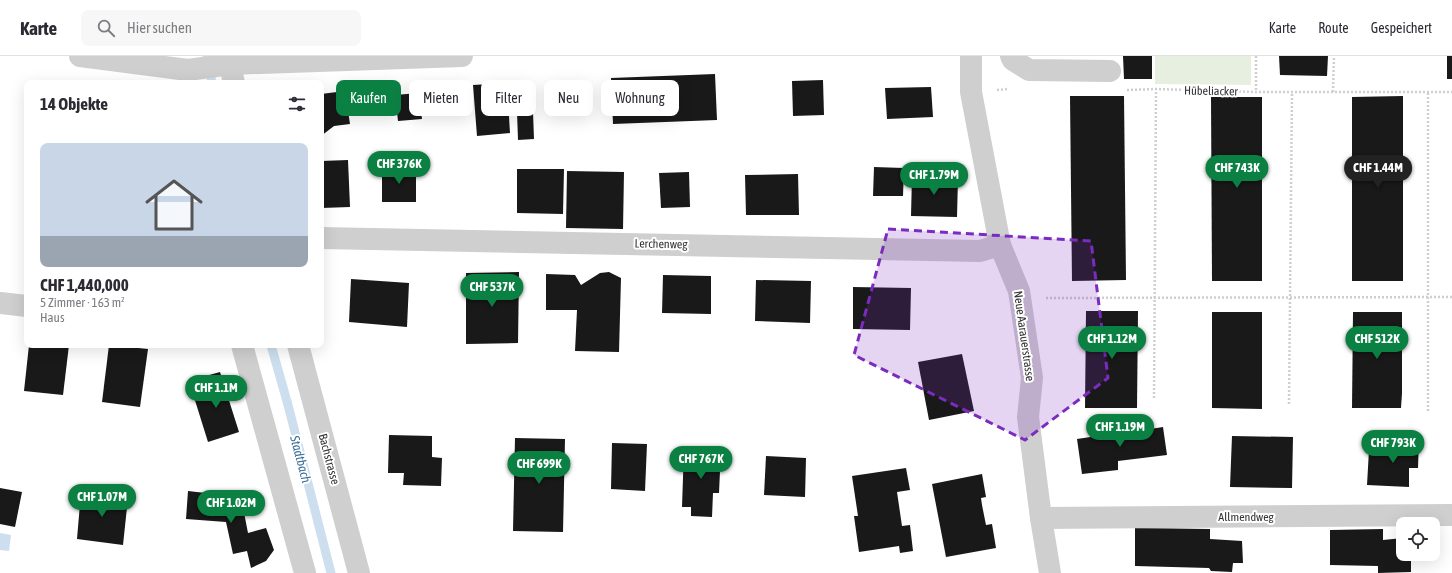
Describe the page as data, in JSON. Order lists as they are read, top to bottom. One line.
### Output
{"streets":{"street":["Lerchenweg","Neue Aarauerstrasse","Bachstrasse","Allmendweg"],"path":["Hübeliacker"]},"crossings":[["Lerchenweg","Neue Aarauerstrasse"],["Neue Aarauerstrasse","Allmendweg"]],"water":["Stadtbach"],"page":{"header":"Karte","search":"Hier suchen","nav":["Karte","Route","Gespeichert"],"chip":["Kaufen","Mieten","Filter","Neu","Wohnung"],"heading":"14 Objekte","list":[{"name":"CHF 1,440,000","note":"5 Zimmer · 163 m² · Haus"}],"price":["CHF 376K","CHF 743K","CHF 1.44M","CHF 1.79M","CHF 537K","CHF 1.12M","CHF 512K","CHF 1.1M","CHF 1.19M","CHF 793K","CHF 767K","CHF 699K","CHF 1.07M","CHF 1.02M"]}}
